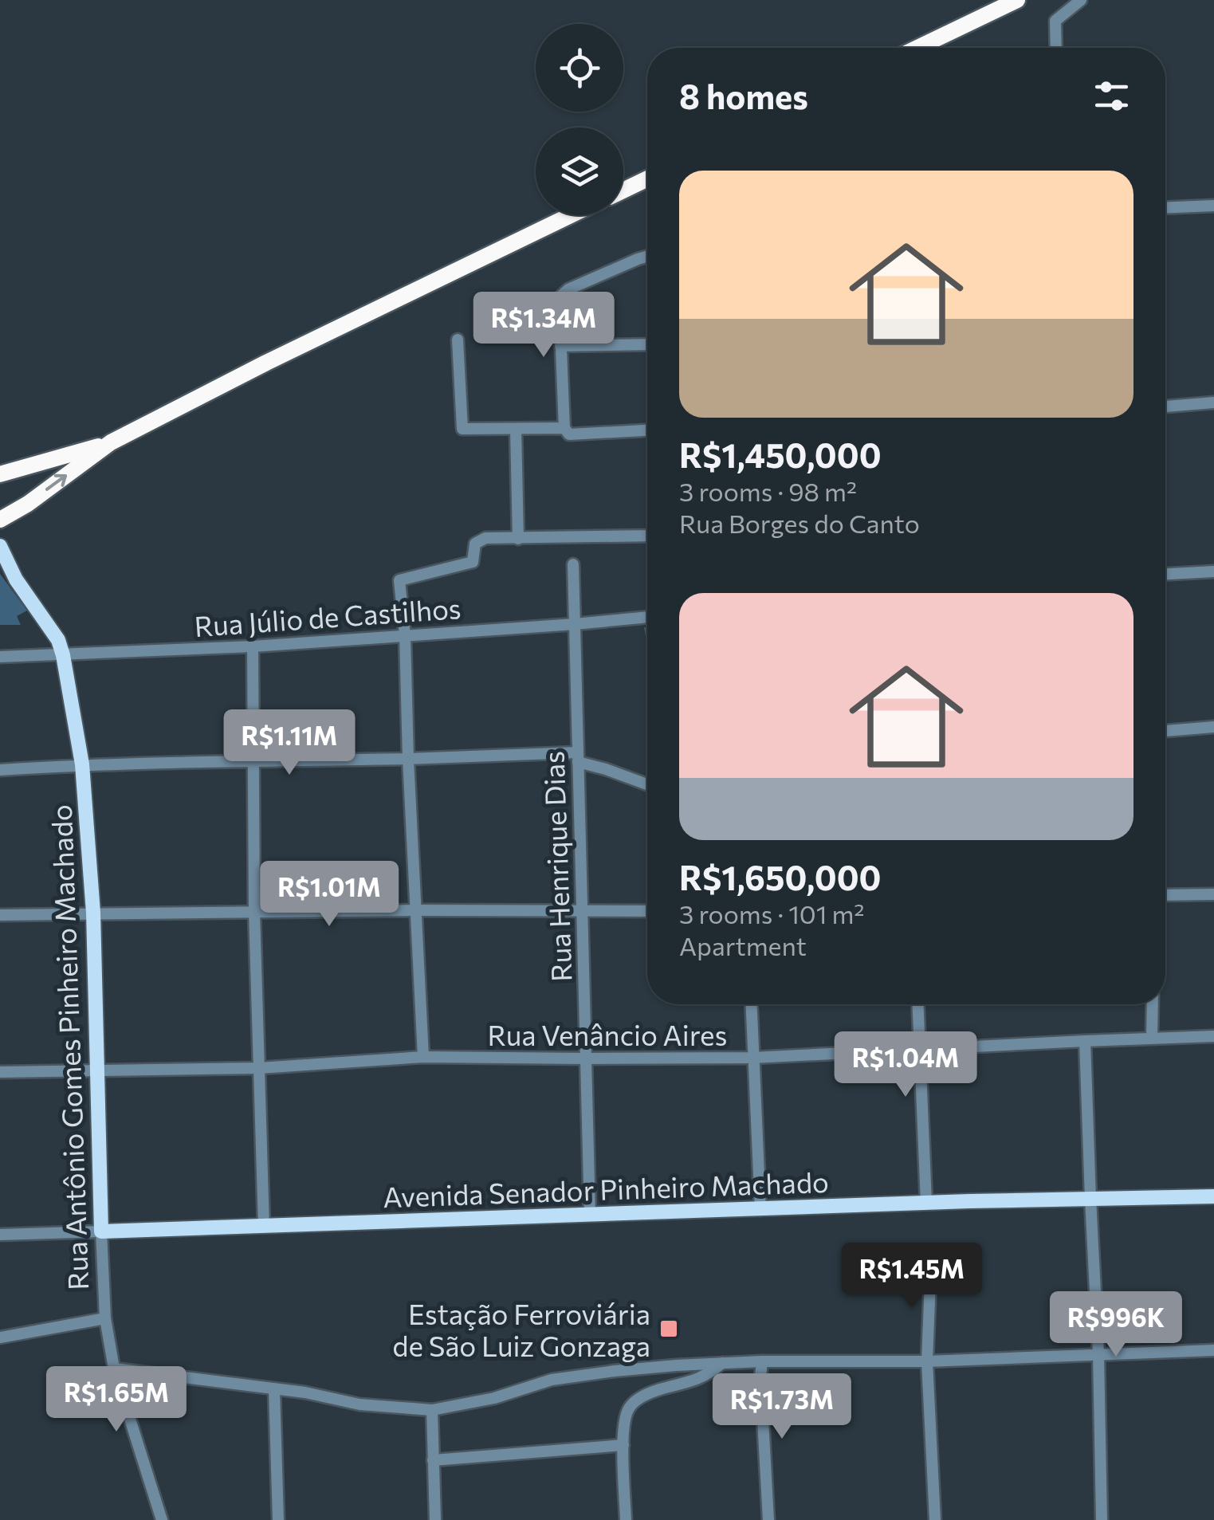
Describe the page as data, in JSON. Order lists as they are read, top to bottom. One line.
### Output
{"streets":{"main road":["Rua Antônio Gomes Pinheiro Machado","Avenida Senador Pinheiro Machado"],"street":["Rua Júlio de Castilhos","Rua Henrique Dias","Rua Venâncio Aires"]},"crossings":[["Rua Júlio de Castilhos","Rua Henrique Dias"],["Rua Júlio de Castilhos","Rua Antônio Gomes Pinheiro Machado"],["Rua Henrique Dias","Rua Venâncio Aires"],["Rua Henrique Dias","Avenida Senador Pinheiro Machado"],["Rua Venâncio Aires","Rua Antônio Gomes Pinheiro Machado"],["Rua Antônio Gomes Pinheiro Machado","Avenida Senador Pinheiro Machado"]],"places":{"transit":["Estação Ferroviária de São Luiz Gonzaga"]},"page":{"heading":"8 homes","list":[{"name":"R$1,450,000","note":"3 rooms · 98 m² · Rua Borges do Canto"},{"name":"R$1,650,000","note":"3 rooms · 101 m² · Apartment"}],"price":["R$1.34M","R$1.11M","R$1.01M","R$1.04M","R$1.45M","R$996K","R$1.65M","R$1.73M"]}}
